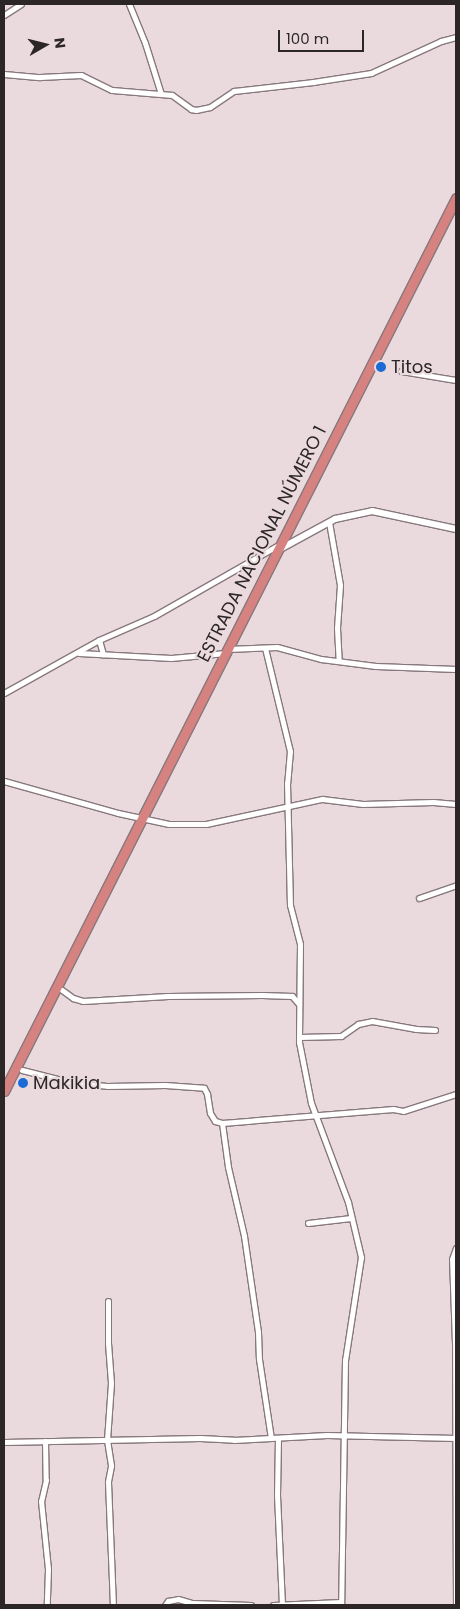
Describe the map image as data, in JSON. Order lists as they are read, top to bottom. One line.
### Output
{"streets":{"highway":["ESTRADA NACIONAL NÚMERO 1"]},"places":["Titos","Makikia"],"scale_bar":"100 m","north":"right"}
